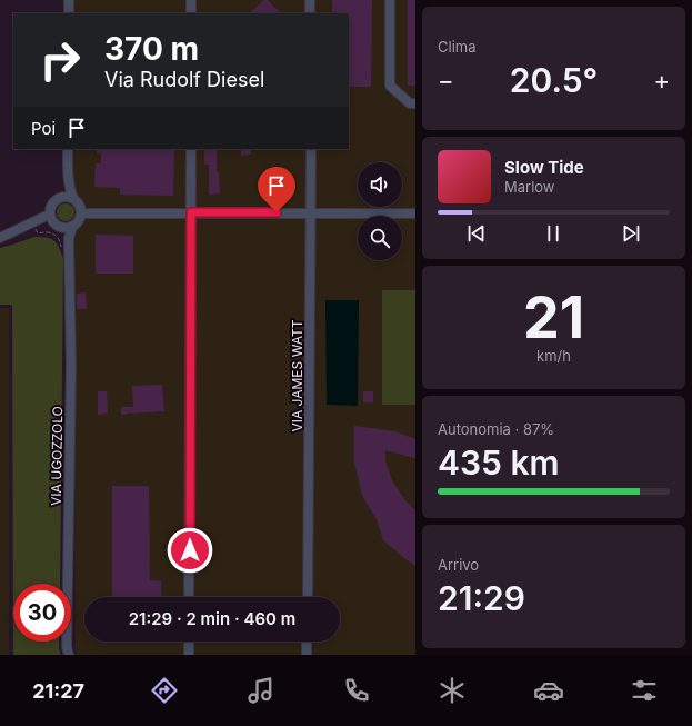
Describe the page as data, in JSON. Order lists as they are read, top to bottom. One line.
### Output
{"streets":{"street":["VIA JAMES WATT","VIA UGOZZOLO"]},"page":{"tile":["Clima",["21","km/h"],["Autonomia · 87%","435 km"],["Arrivo","21:29"]],"turn":["370 m","Via Rudolf Diesel"],"heat":["−","20.5°","+"],"then":"Poi","song":["Slow Tide","Marlow"],"limit":"30","trip":"21:29 · 2 min · 460 m","tabs":"21:27"}}
